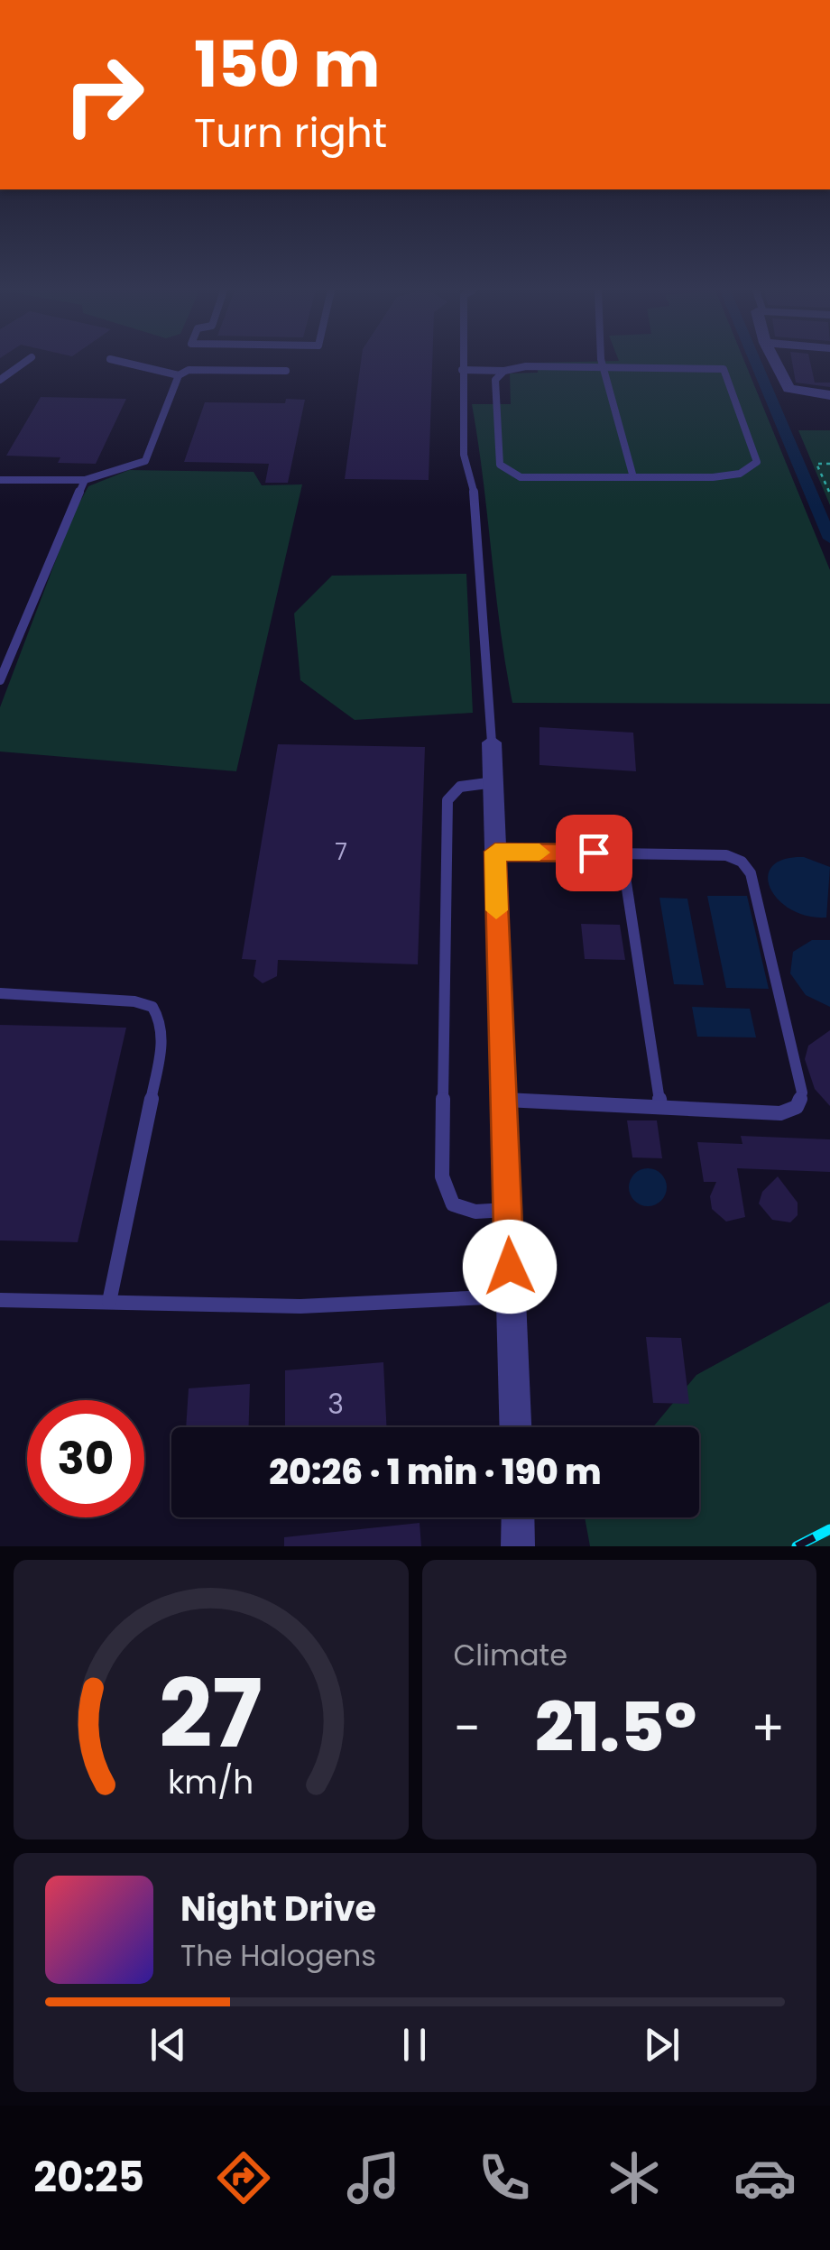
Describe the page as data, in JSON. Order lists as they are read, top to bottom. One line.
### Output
{"house_numbers":["7","3"],"page":{"turn":["150 m","Turn right"],"limit":"30","trip":"20:26 · 1 min · 190 m","tile":"Climate","heat":["−","21.5°","+"],"song":["Night Drive","The Halogens"],"tabs":"20:25","gauge":["27","km/h"]}}
